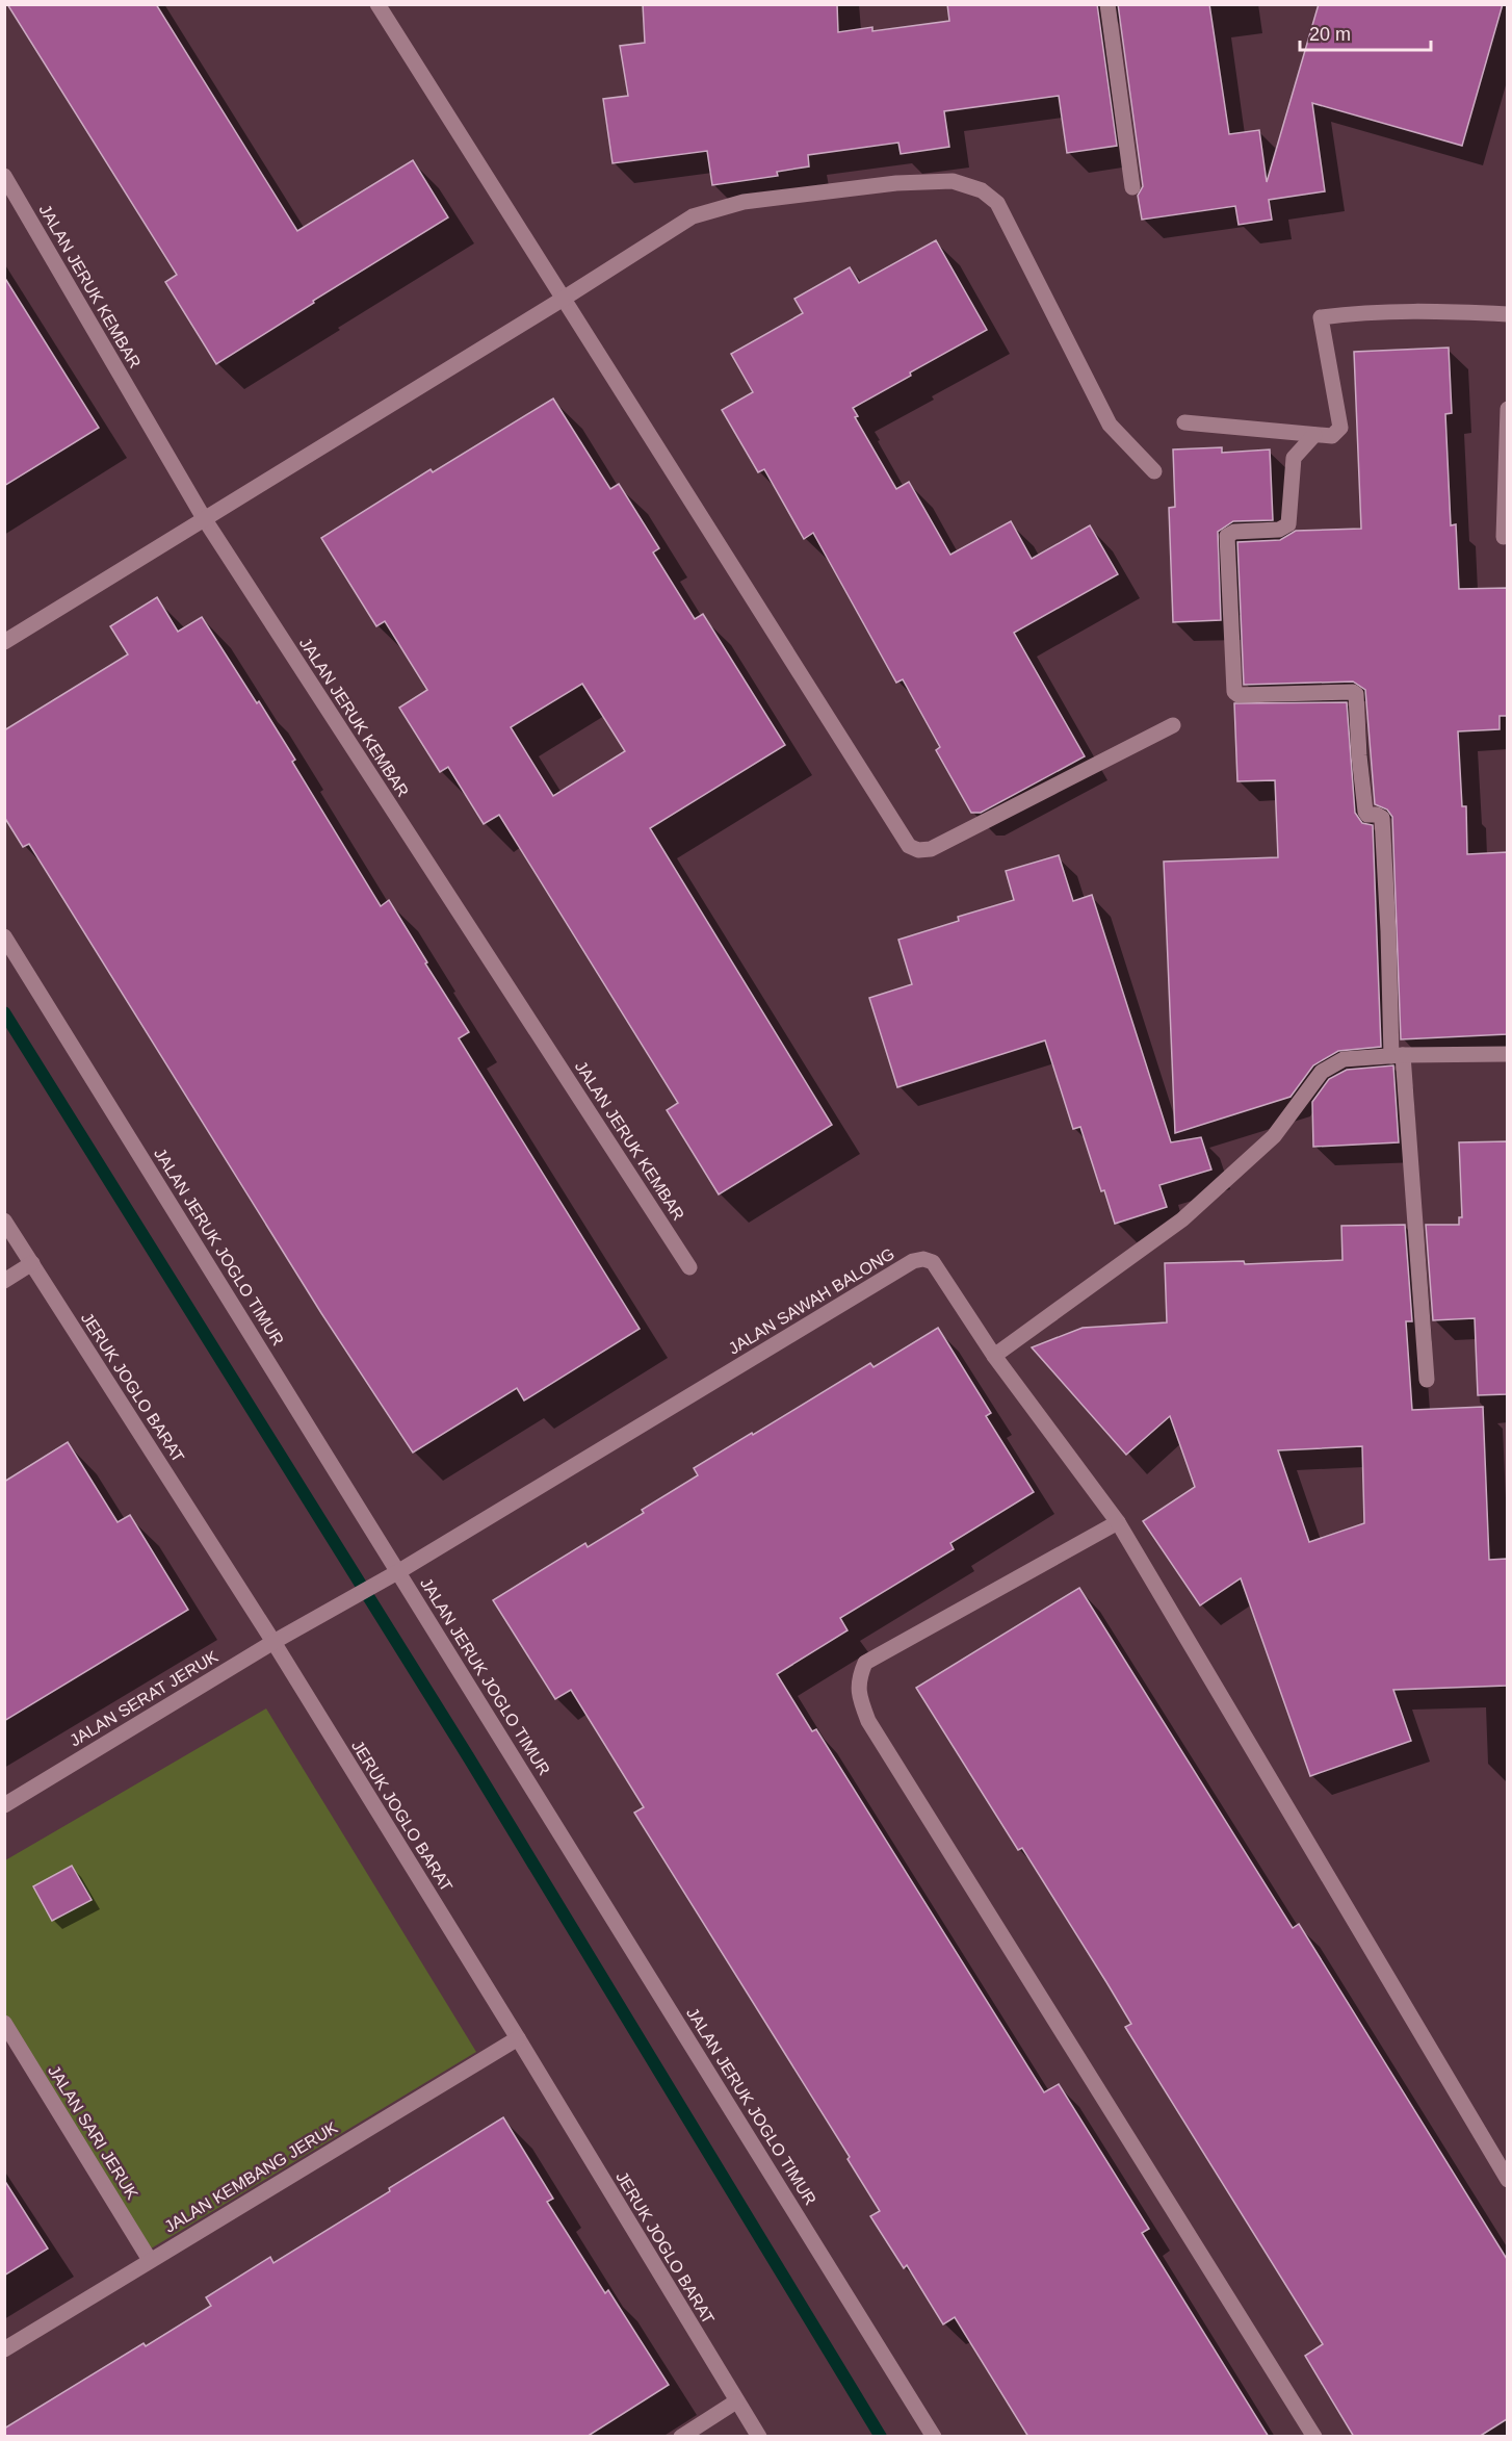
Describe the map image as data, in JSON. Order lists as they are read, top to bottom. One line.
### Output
{"streets":{"street":["JALAN JERUK KEMBAR","JALAN JERUK JOGLO TIMUR","JALAN SAWAH BALONG","JERUK JOGLO BARAT","JALAN SERAT JERUK","JALAN SARI JERUK","JALAN KEMBANG JERUK"]},"crossings":[["JALAN JERUK JOGLO TIMUR","JALAN SAWAH BALONG"],["JALAN SAWAH BALONG","JALAN SERAT JERUK"],["JERUK JOGLO BARAT","JALAN SERAT JERUK"],["JERUK JOGLO BARAT","JALAN KEMBANG JERUK"],["JALAN SARI JERUK","JALAN KEMBANG JERUK"]],"scale_bar":"20 m"}
